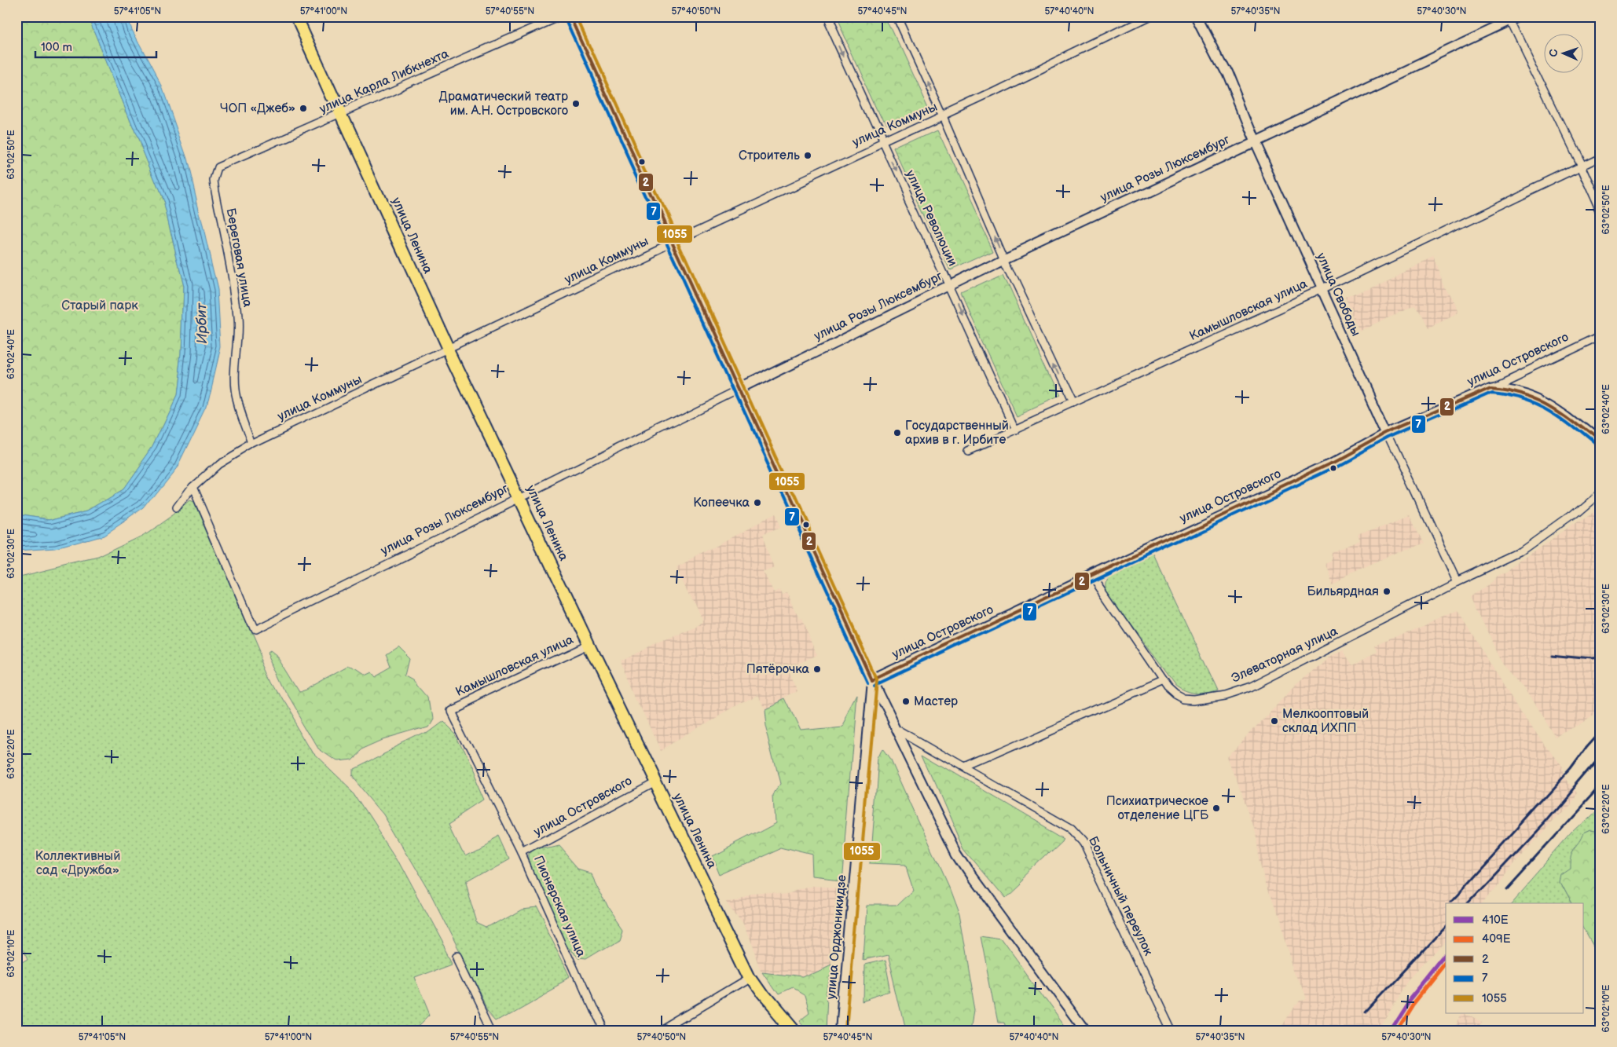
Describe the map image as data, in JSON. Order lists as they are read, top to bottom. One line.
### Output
{"streets":{"main road":["улица Ленина","улица Орджоникидзе"],"street":["улица Карла Либкнехта","улица Коммуны","улица Розы Люксембург","улица Революции","Береговая улица","улица Свободы","Камышловская улица","улица Островского","Элеваторная улица","Больничный переулок","Пионерская улица"]},"crossings":[["улица Карла Либкнехта","улица Ленина"],["улица Карла Либкнехта","Береговая улица"],["улица Коммуны","улица Розы Люксембург"],["улица Коммуны","улица Революции"],["улица Коммуны","улица Ленина"],["улица Коммуны","Береговая улица"],["улица Коммуны","улица Орджоникидзе"],["улица Розы Люксембург","улица Революции"],["улица Розы Люксембург","улица Ленина"],["улица Розы Люксембург","улица Свободы"],["улица Розы Люксембург","улица Орджоникидзе"],["улица Революции","Камышловская улица"],["улица Ленина","Камышловская улица"],["улица Ленина","улица Островского"],["улица Свободы","Камышловская улица"],["улица Свободы","улица Островского"],["улица Свободы","Элеваторная улица"],["Камышловская улица","Пионерская улица"],["улица Островского","Пионерская улица"],["улица Островского","улица Орджоникидзе"]],"water":["Ирбит"],"parks":["Старый парк","Коллективный сад «Дружба»"],"places":["Драматический театр им. А.Н. Островского","ЧОП «Джеб»","Строитель","Государственный архив в г. Ирбите","Копеечка","Бильярдная","Пятёрочка","Мастер","Мелкооптовый склад ИХПП","Психиатрическое отделение ЦГБ"],"lines":["transit line 2","transit line 1055","transit line 7","transit line 410E","transit line 409E"],"legend":["410E","409E","2","7","1055"],"scale_bar":"100 m","north":"left","coordinates":["57°41'05\"N","57°41'00\"N","57°40'55\"N","57°40'50\"N","57°40'45\"N","57°40'40\"N","57°40'35\"N","57°40'30\"N","63°02'50\"E","63°02'40\"E","63°02'30\"E","63°02'20\"E","63°02'10\"E"]}
